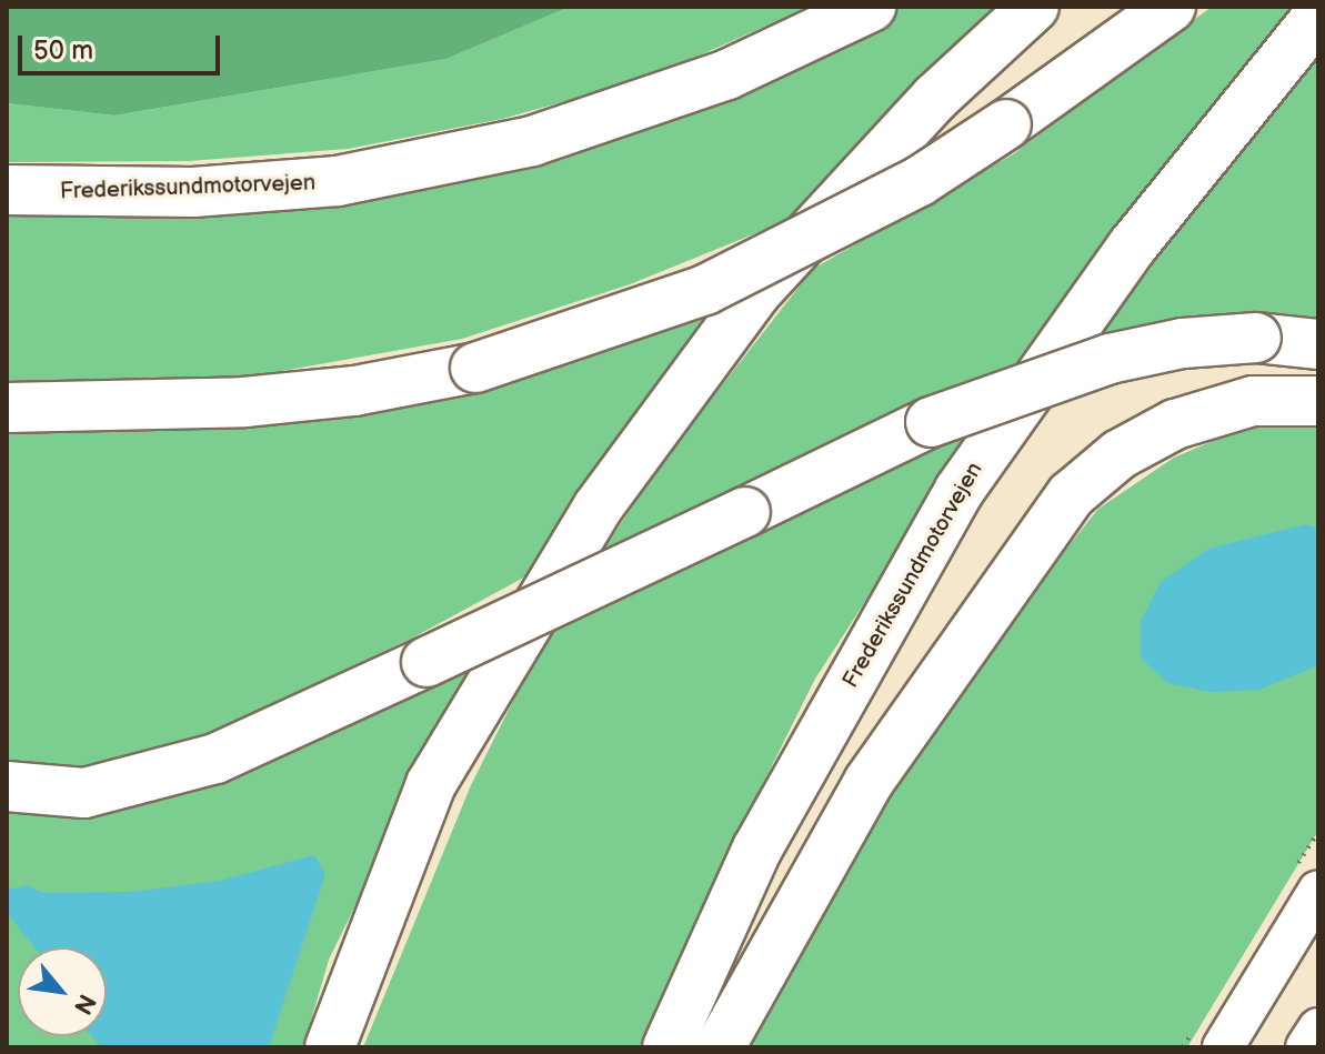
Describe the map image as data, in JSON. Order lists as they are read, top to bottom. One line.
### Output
{"streets":{"highway":["Frederikssundmotorvejen"]},"scale_bar":"50 m","north":"bottom right"}
